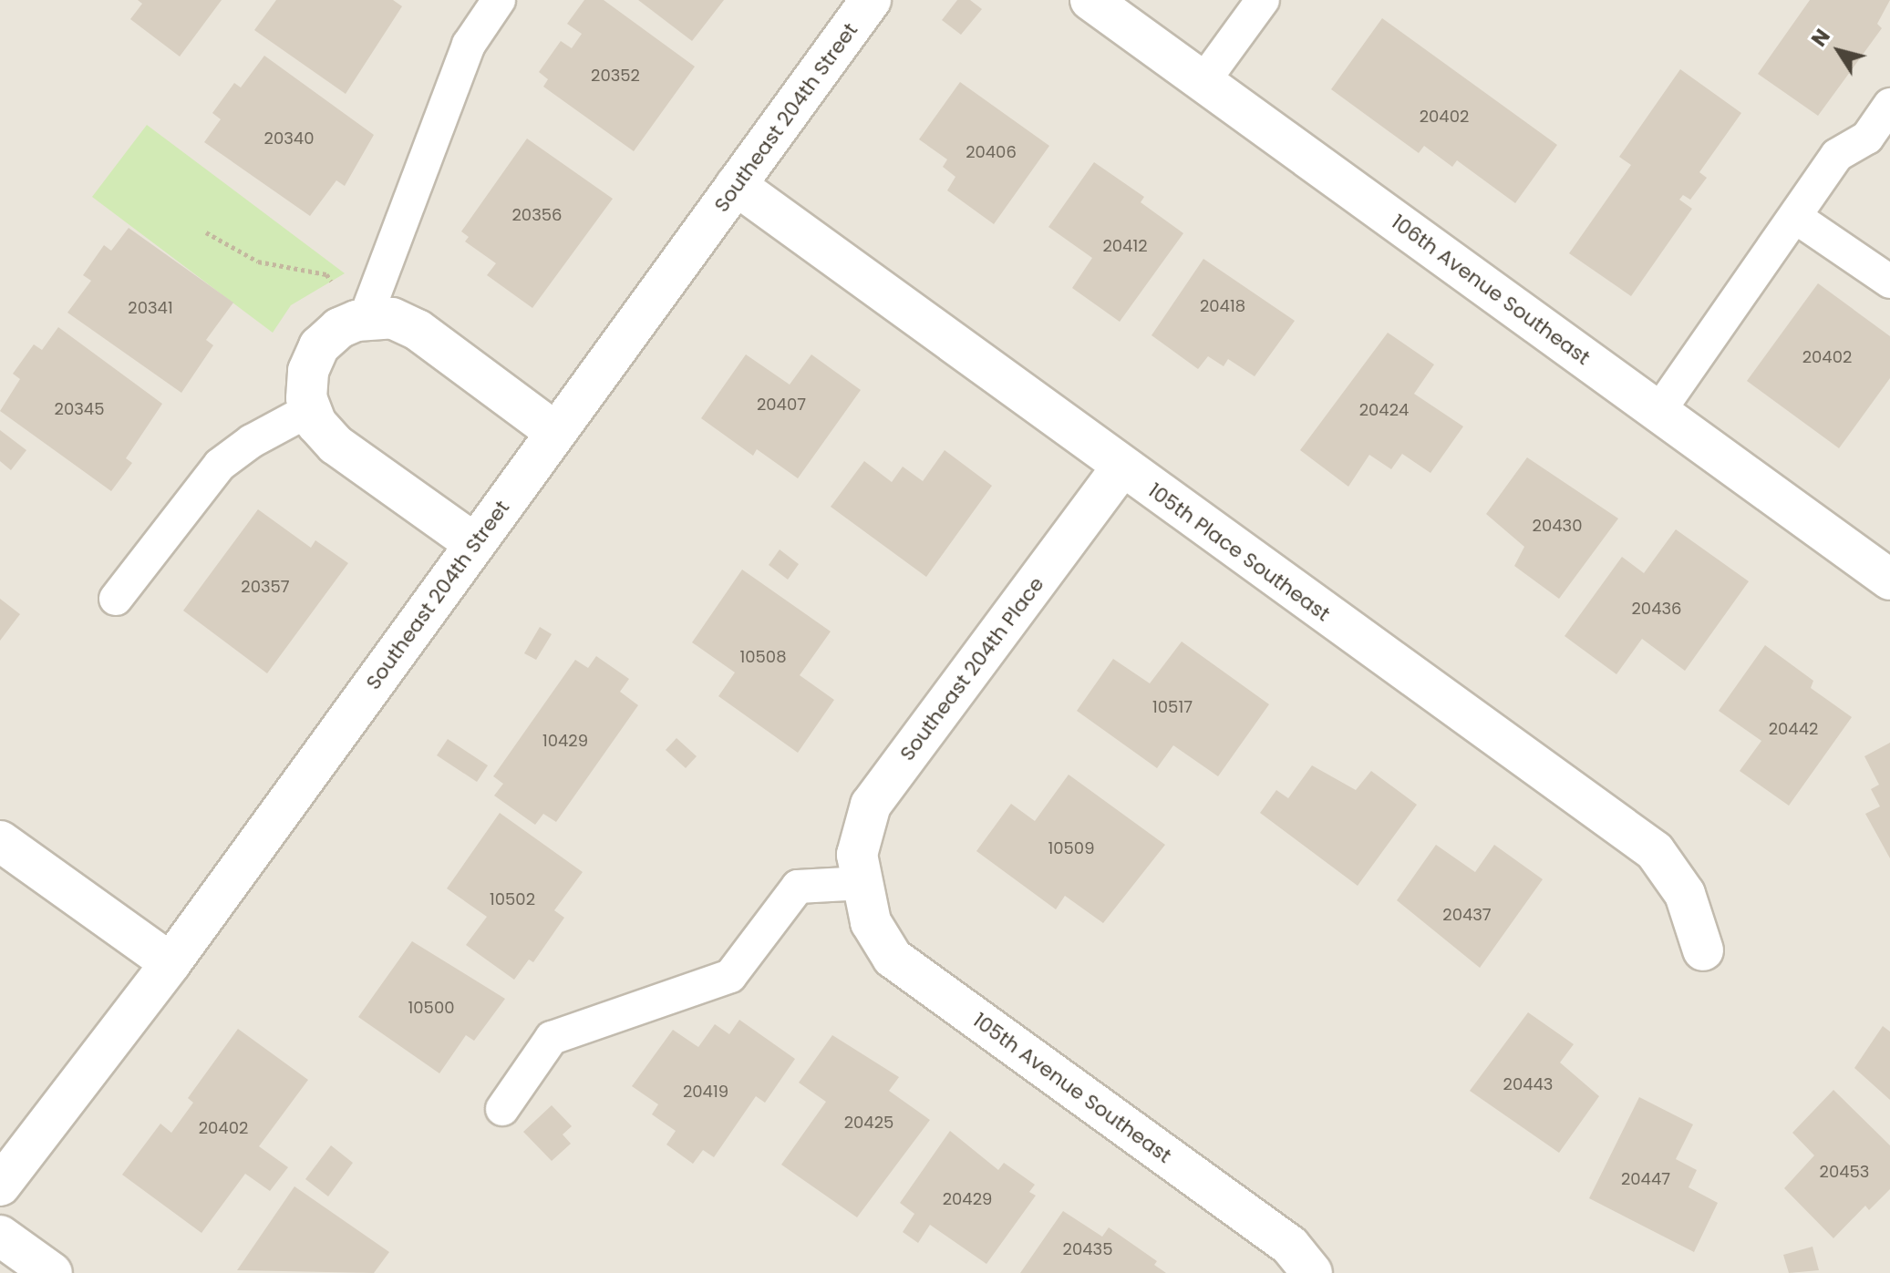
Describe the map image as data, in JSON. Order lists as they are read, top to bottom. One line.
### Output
{"streets":{"street":["Southeast 204th Street","106th Avenue Southeast","105th Place Southeast","Southeast 204th Place","105th Avenue Southeast"]},"crossings":[["Southeast 204th Street","105th Place Southeast"],["105th Place Southeast","Southeast 204th Place"],["Southeast 204th Place","105th Avenue Southeast"]],"house_numbers":["20352","20402","20340","20406","20356","20412","20418","20341","20402","20407","20345","20424","20430","20357","20436","10508","10517","20442","10429","10509","10502","20437","10500","20443","20419","20425","20402","20453","20447","20429","20435"],"north":"top left"}
